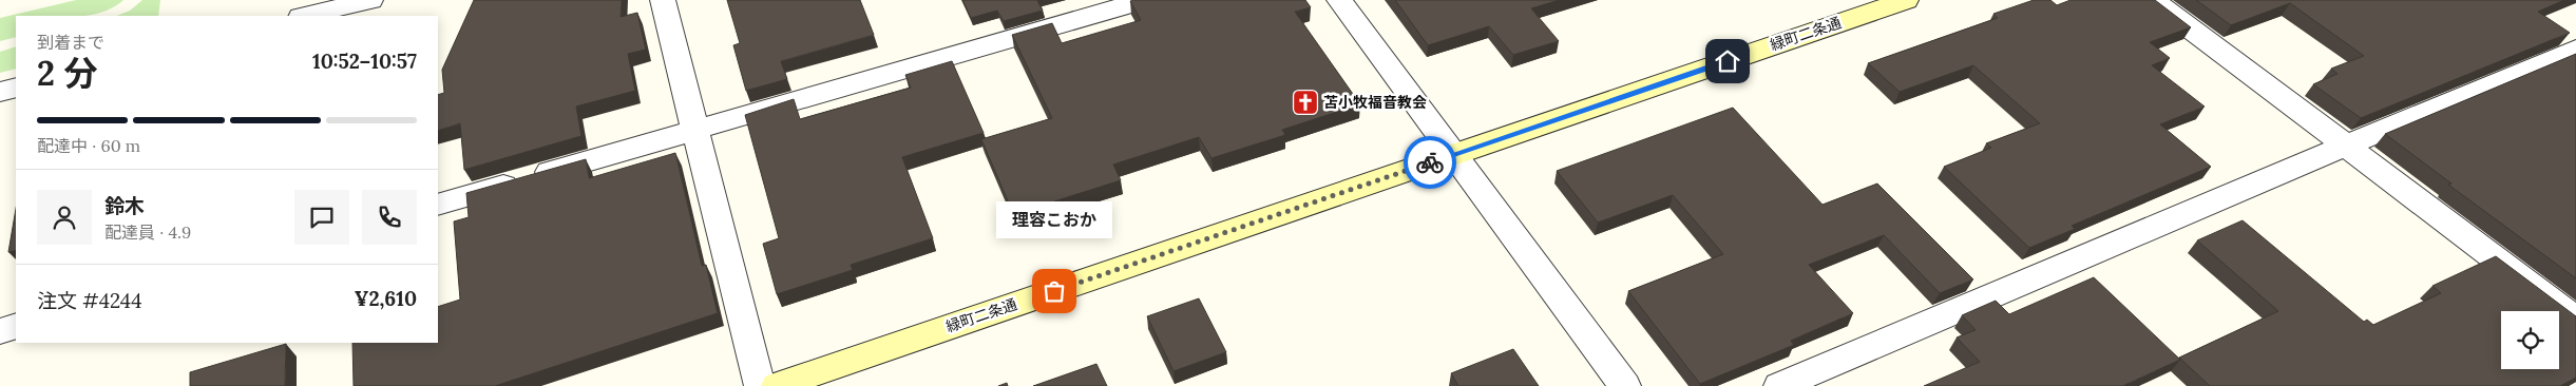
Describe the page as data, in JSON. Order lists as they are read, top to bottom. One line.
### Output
{"streets":{"street":["緑町二条通"]},"places":{"church":["苫小牧福音教会"],"other":["理容こおか"]},"page":{"heading":["2 分","到着まで","10:52–10:57"],"panel":["鈴木","配達員 · 4.9","注文 #4244","¥2,610"],"bar":"配達中 · 60 m","bubble":"理容こおか"}}
